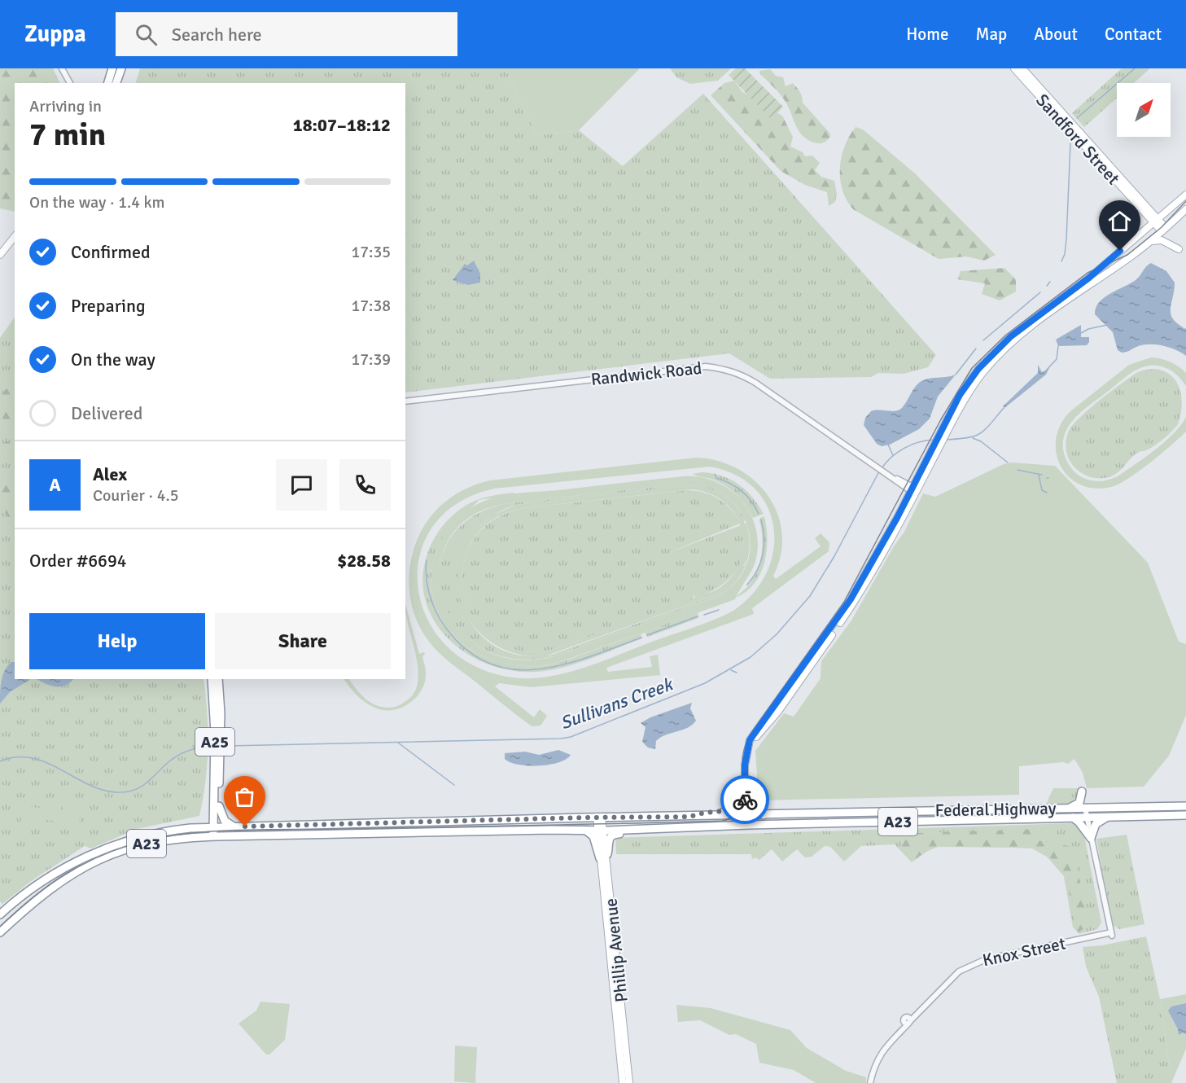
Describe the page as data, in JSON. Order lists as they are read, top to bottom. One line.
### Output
{"streets":{"highway":["A25","Federal Highway","A23"],"main road":["Sandford Street","Phillip Avenue"],"street":["Randwick Road","Knox Street"]},"crossings":[["A25","Federal Highway"],["A25","A23"],["Federal Highway","A23"],["Federal Highway","Phillip Avenue"]],"water":["Sullivans Creek"],"north":"top right","page":{"header":"Zuppa","search":"Search here","nav":["Home","Map","About","Contact"],"heading":["7 min","Arriving in","18:07–18:12"],"panel":["Alex","Courier · 4.5","Order #6694","$28.58"],"bar":"On the way · 1.4 km","list":[["Confirmed","17:35"],["Preparing","17:38"],["On the way","17:39"],"Delivered"],"round":"A","buttons":["Help","Share"]}}
